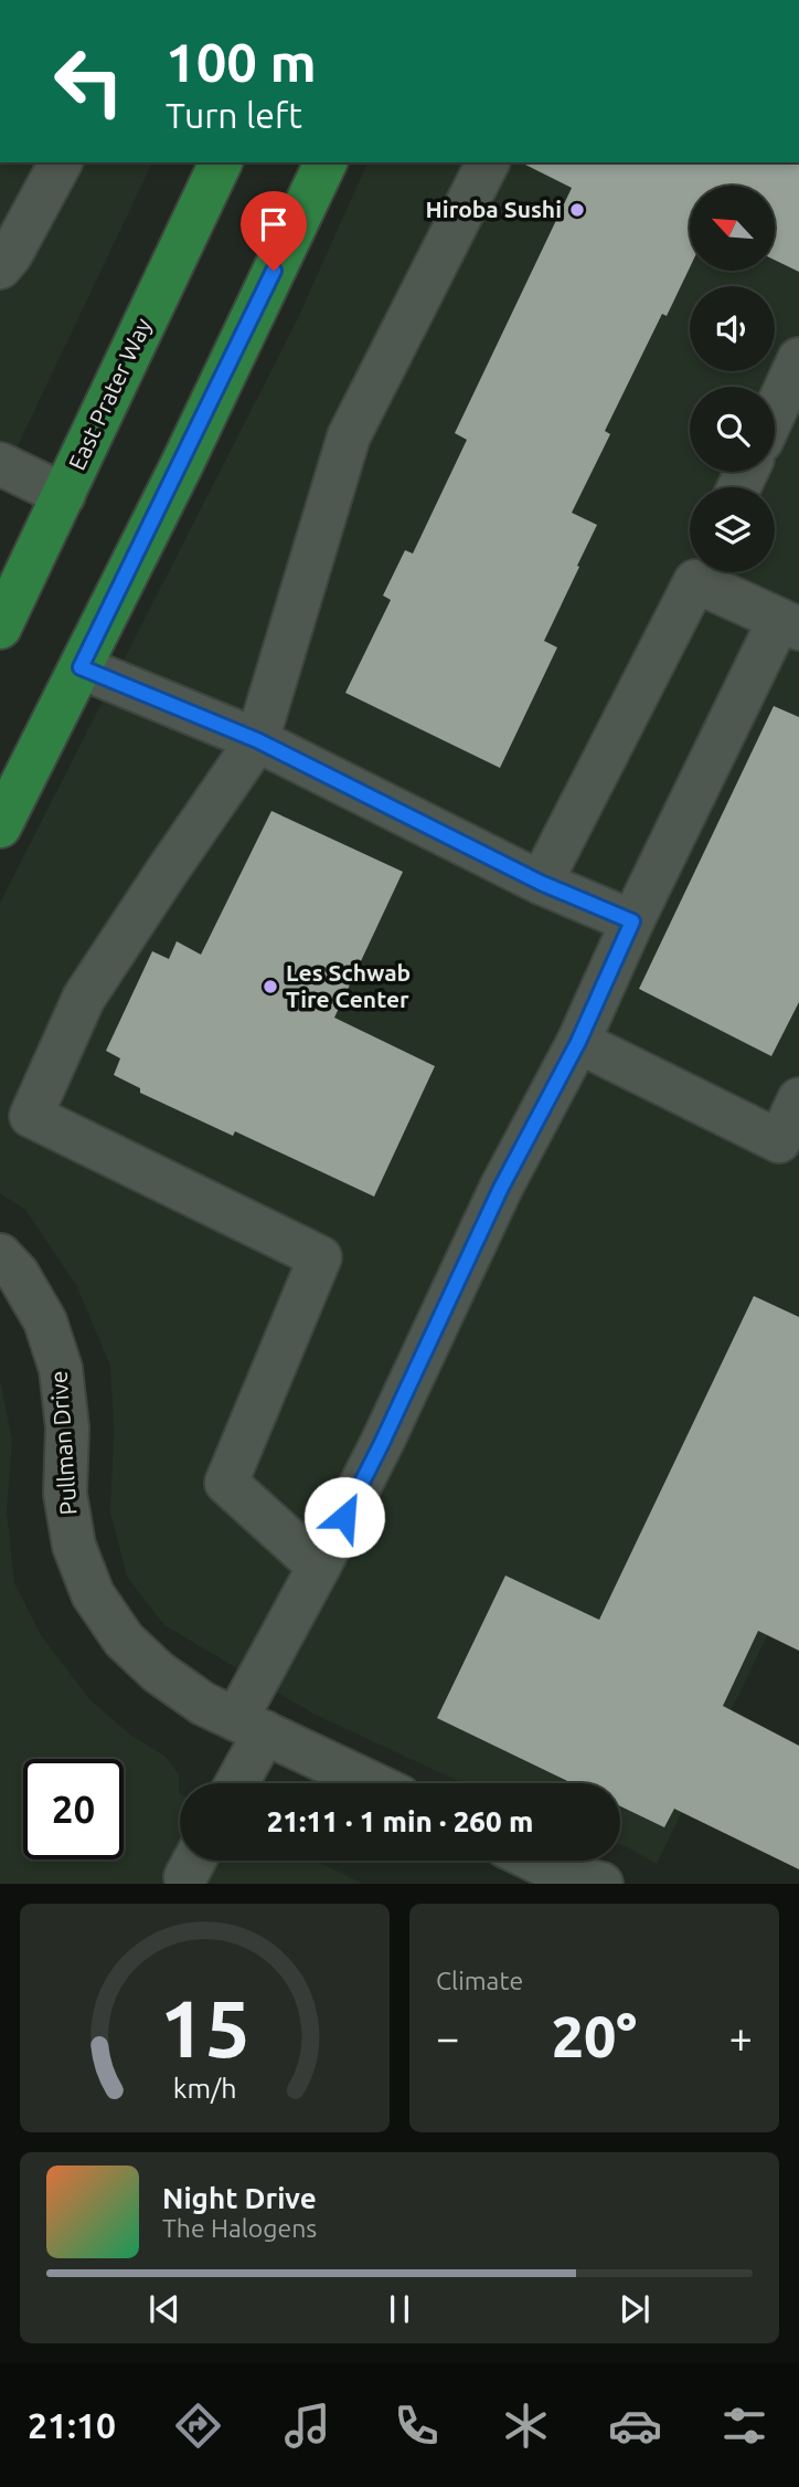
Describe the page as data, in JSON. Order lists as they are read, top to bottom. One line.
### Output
{"streets":{"main road":["East Prater Way"],"street":["Pullman Drive"]},"places":["Hiroba Sushi","Les Schwab Tire Center"],"north":"top left","page":{"turn":["100 m","Turn left"],"limit":"20","trip":"21:11 · 1 min · 260 m","tile":"Climate","heat":["−","20°","+"],"song":["Night Drive","The Halogens"],"tabs":"21:10","gauge":["15","km/h"]}}
